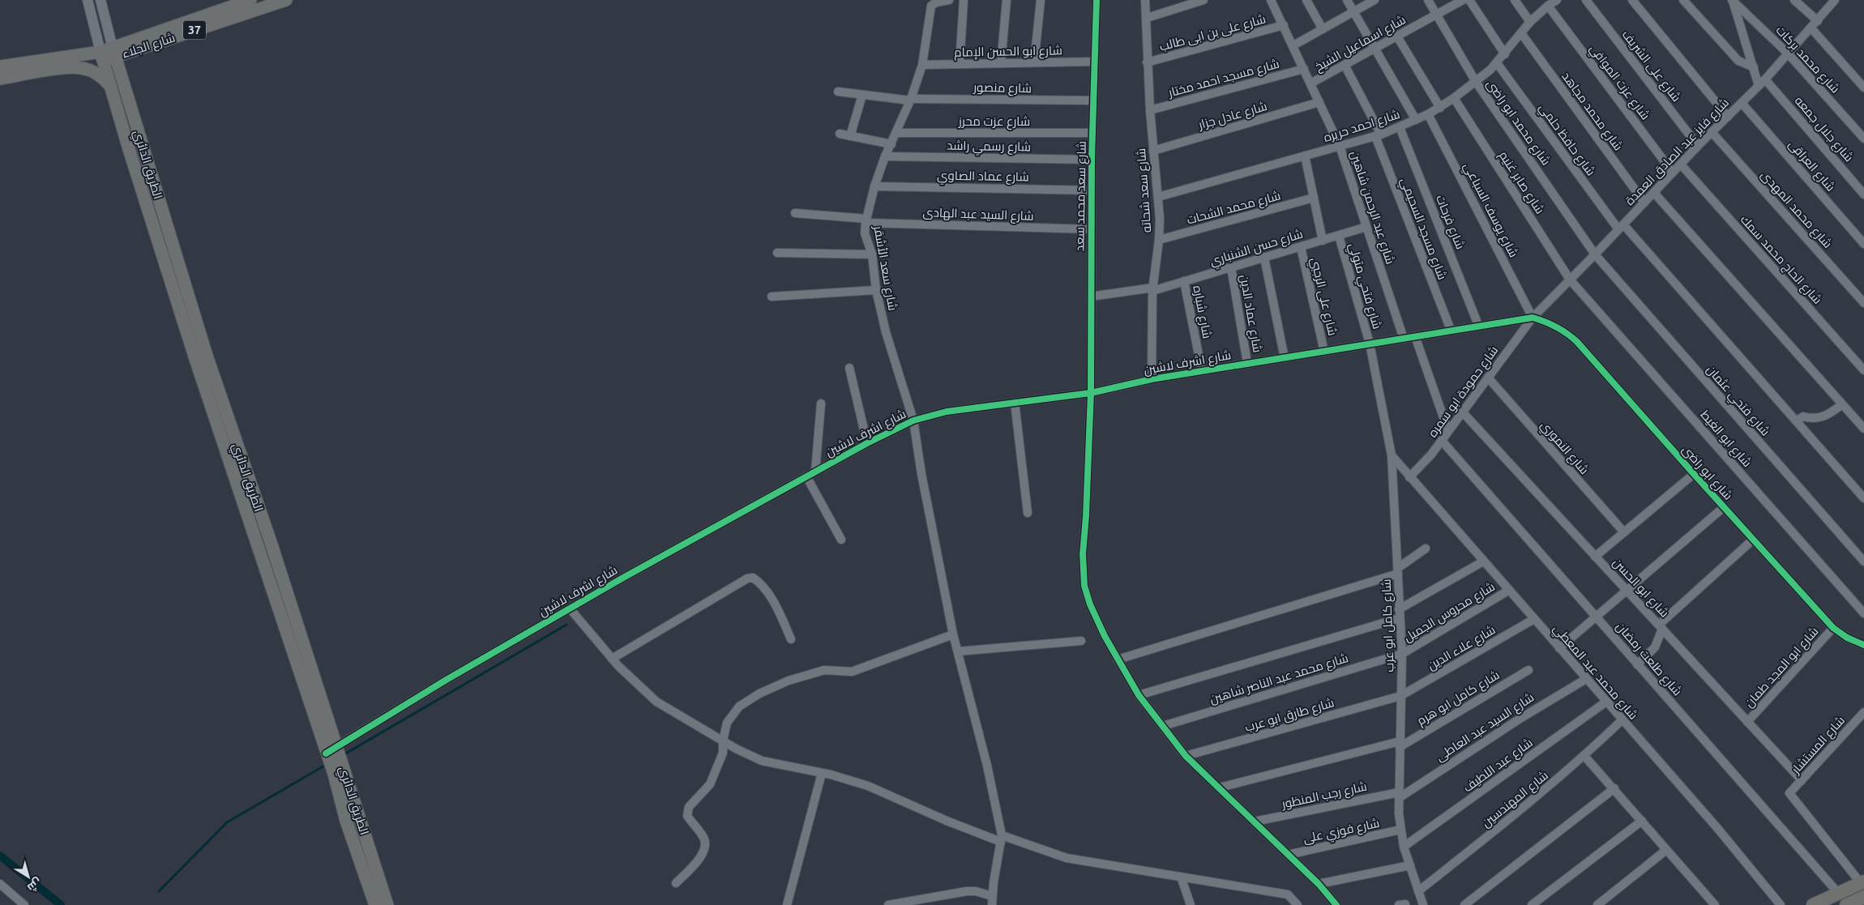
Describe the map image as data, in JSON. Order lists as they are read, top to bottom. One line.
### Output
{"streets":{"main road":["37","شارع الجلاء","الطريق الدائري"],"street":["شارع على بن ابى طالب","شارع اسماعيل الشيخ","شارع ابو الحسن الإمام","شارع محمد بركات","شارع على الشريف","شارع مسجد احمد مختار","شارع عزت الموافي","شارع منصور","شارع محمد مجاهد","شارع عادل جزار","شارع عزت محرز","شارع محمد ابو راضى","شارع احمد حريره","شارع جلال جمعه","شارع حافظ حلمي","شارع رسمي راشد","شارع فايز عبد الصادق العمدة","شارع العراقى","شارع عماد الصاوي","شارع صابر غنيم","شارع سعد شحاته","شارع سعد محمد سعد","شارع محمد الشحات","شارع عبد الرحمن شاهين","شارع محمد المهدى","شارع يوسف السباعي","شارع السيد عبد الهادى","شارع فرحات","شارع مسجد السحيمي","شارع حسن الشنباري","شارع الحاج محمد سمك","شارع سعد الأشقر","شارع فتحي متولي","شارع على الرجبي","شارع شباره","شارع عماد الدين","شارع اشرف لاشين","شارع حمودة ابو سمره","شارع فتحي عثمان","شارع ابو الغيط","شارع النموري","شارع ابو راضى","شارع ابو الحسن","شارع محروس الجميل","شارع كامل ابو عرب","شارع علاء الدين","شارع طلعت رمضان","شارع ابو المجد طمان","شارع محمد عبد المعطي","شارع محمد عبد الناصر شاهين","شارع كامل ابو هرم","شارع طارق ابو عرب","شارع السيد عبد العاطى","شارع المستشار","شارع عبد اللطيف","شارع رجب المنظور","شارع المهندسين","شارع فوزي على"]},"crossings":[["37","شارع الجلاء"],["37","الطريق الدائري"],["شارع على بن ابى طالب","شارع سعد شحاته"],["شارع على بن ابى طالب","شارع عبد الرحمن شاهين"],["شارع اسماعيل الشيخ","شارع محمد ابو راضى"],["شارع اسماعيل الشيخ","شارع عبد الرحمن شاهين"],["شارع اسماعيل الشيخ","شارع مسجد السحيمي"],["شارع الجلاء","الطريق الدائري"],["شارع ابو الحسن الإمام","شارع سعد محمد سعد"],["شارع ابو الحسن الإمام","شارع سعد الأشقر"],["شارع محمد بركات","شارع فايز عبد الصادق العمدة"],["شارع على الشريف","شارع فايز عبد الصادق العمدة"],["شارع مسجد احمد مختار","شارع سعد شحاته"],["شارع مسجد احمد مختار","شارع عبد الرحمن شاهين"],["شارع عزت الموافي","شارع احمد حريره"],["شارع عزت الموافي","شارع فايز عبد الصادق العمدة"],["شارع منصور","شارع سعد محمد سعد"],["شارع منصور","شارع سعد الأشقر"],["شارع محمد مجاهد","شارع احمد حريره"],["شارع محمد مجاهد","شارع فايز عبد الصادق العمدة"],["شارع عادل جزار","شارع سعد شحاته"],["شارع عادل جزار","شارع عبد الرحمن شاهين"],["شارع عزت محرز","شارع سعد محمد سعد"],["شارع عزت محرز","شارع سعد الأشقر"],["شارع محمد ابو راضى","شارع احمد حريره"],["شارع محمد ابو راضى","شارع فايز عبد الصادق العمدة"],["شارع محمد ابو راضى","شارع فتحي عثمان"],["شارع احمد حريره","شارع حافظ حلمي"],["شارع احمد حريره","شارع صابر غنيم"],["شارع احمد حريره","شارع سعد شحاته"],["شارع احمد حريره","شارع عبد الرحمن شاهين"],["شارع احمد حريره","شارع يوسف السباعي"],["شارع احمد حريره","شارع فرحات"],["شارع احمد حريره","شارع مسجد السحيمي"],["شارع جلال جمعه","شارع فايز عبد الصادق العمدة"],["شارع حافظ حلمي","شارع فايز عبد الصادق العمدة"],["شارع رسمي راشد","شارع سعد محمد سعد"],["شارع رسمي راشد","شارع سعد الأشقر"],["شارع فايز عبد الصادق العمدة","شارع العراقى"],["شارع فايز عبد الصادق العمدة","شارع صابر غنيم"],["شارع فايز عبد الصادق العمدة","شارع محمد المهدى"],["شارع فايز عبد الصادق العمدة","شارع يوسف السباعي"],["شارع فايز عبد الصادق العمدة","شارع الحاج محمد سمك"],["شارع فايز عبد الصادق العمدة","شارع اشرف لاشين"],["شارع فايز عبد الصادق العمدة","شارع حمودة ابو سمره"],["شارع فايز عبد الصادق العمدة","شارع فتحي عثمان"],["شارع فايز عبد الصادق العمدة","شارع ابو الغيط"],["شارع فايز عبد الصادق العمدة","شارع ابو راضى"],["الطريق الدائري","شارع اشرف لاشين"],["شارع عماد الصاوي","شارع سعد محمد سعد"],["شارع عماد الصاوي","شارع سعد الأشقر"],["شارع صابر غنيم","شارع ابو الغيط"],["شارع سعد شحاته","شارع محمد الشحات"],["شارع سعد شحاته","شارع حسن الشنباري"],["شارع سعد شحاته","شارع اشرف لاشين"],["شارع سعد محمد سعد","شارع السيد عبد الهادى"],["شارع سعد محمد سعد","شارع حسن الشنباري"],["شارع سعد محمد سعد","شارع اشرف لاشين"],["شارع سعد محمد سعد","شارع محمد عبد الناصر شاهين"],["شارع سعد محمد سعد","شارع كامل ابو هرم"],["شارع سعد محمد سعد","شارع طارق ابو عرب"],["شارع سعد محمد سعد","شارع رجب المنظور"],["شارع سعد محمد سعد","شارع فوزي على"],["شارع عبد الرحمن شاهين","شارع حسن الشنباري"],["شارع عبد الرحمن شاهين","شارع اشرف لاشين"],["شارع يوسف السباعي","شارع اشرف لاشين"],["شارع يوسف السباعي","شارع حمودة ابو سمره"],["شارع يوسف السباعي","شارع ابو راضى"],["شارع السيد عبد الهادى","شارع سعد الأشقر"],["شارع فرحات","شارع اشرف لاشين"],["شارع مسجد السحيمي","شارع اشرف لاشين"],["شارع حسن الشنباري","شارع فتحي متولي"],["شارع حسن الشنباري","شارع على الرجبي"],["شارع حسن الشنباري","شارع شباره"],["شارع حسن الشنباري","شارع عماد الدين"],["شارع سعد الأشقر","شارع اشرف لاشين"],["شارع فتحي متولي","شارع اشرف لاشين"],["شارع فتحي متولي","شارع كامل ابو عرب"],["شارع على الرجبي","شارع اشرف لاشين"],["شارع شباره","شارع اشرف لاشين"],["شارع عماد الدين","شارع اشرف لاشين"],["شارع اشرف لاشين","شارع حمودة ابو سمره"],["شارع اشرف لاشين","شارع ابو راضى"],["شارع اشرف لاشين","شارع كامل ابو عرب"],["شارع حمودة ابو سمره","شارع النموري"],["شارع حمودة ابو سمره","شارع ابو راضى"],["شارع حمودة ابو سمره","شارع ابو الحسن"],["شارع حمودة ابو سمره","شارع طلعت رمضان"],["شارع حمودة ابو سمره","شارع محمد عبد المعطي"],["شارع ابو راضى","شارع ابو المجد طمان"],["شارع ابو الحسن","شارع ابو المجد طمان"],["شارع ابو الحسن","شارع المستشار"],["شارع محروس الجميل","شارع كامل ابو عرب"],["شارع محروس الجميل","شارع محمد عبد المعطي"],["شارع محروس الجميل","شارع محمد عبد الناصر شاهين"],["شارع كامل ابو عرب","شارع علاء الدين"],["شارع كامل ابو عرب","شارع محمد عبد المعطي"],["شارع كامل ابو عرب","شارع محمد عبد الناصر شاهين"],["شارع كامل ابو عرب","شارع كامل ابو هرم"],["شارع كامل ابو عرب","شارع طارق ابو عرب"],["شارع كامل ابو عرب","شارع السيد عبد العاطى"],["شارع كامل ابو عرب","شارع عبد اللطيف"],["شارع كامل ابو عرب","شارع رجب المنظور"],["شارع كامل ابو عرب","شارع المهندسين"],["شارع كامل ابو عرب","شارع فوزي على"],["شارع علاء الدين","شارع محمد عبد المعطي"],["شارع علاء الدين","شارع طارق ابو عرب"],["شارع محمد عبد المعطي","شارع السيد عبد العاطى"],["شارع محمد عبد المعطي","شارع عبد اللطيف"],["شارع محمد عبد المعطي","شارع المهندسين"],["شارع السيد عبد العاطى","شارع رجب المنظور"]],"north":"bottom right"}
